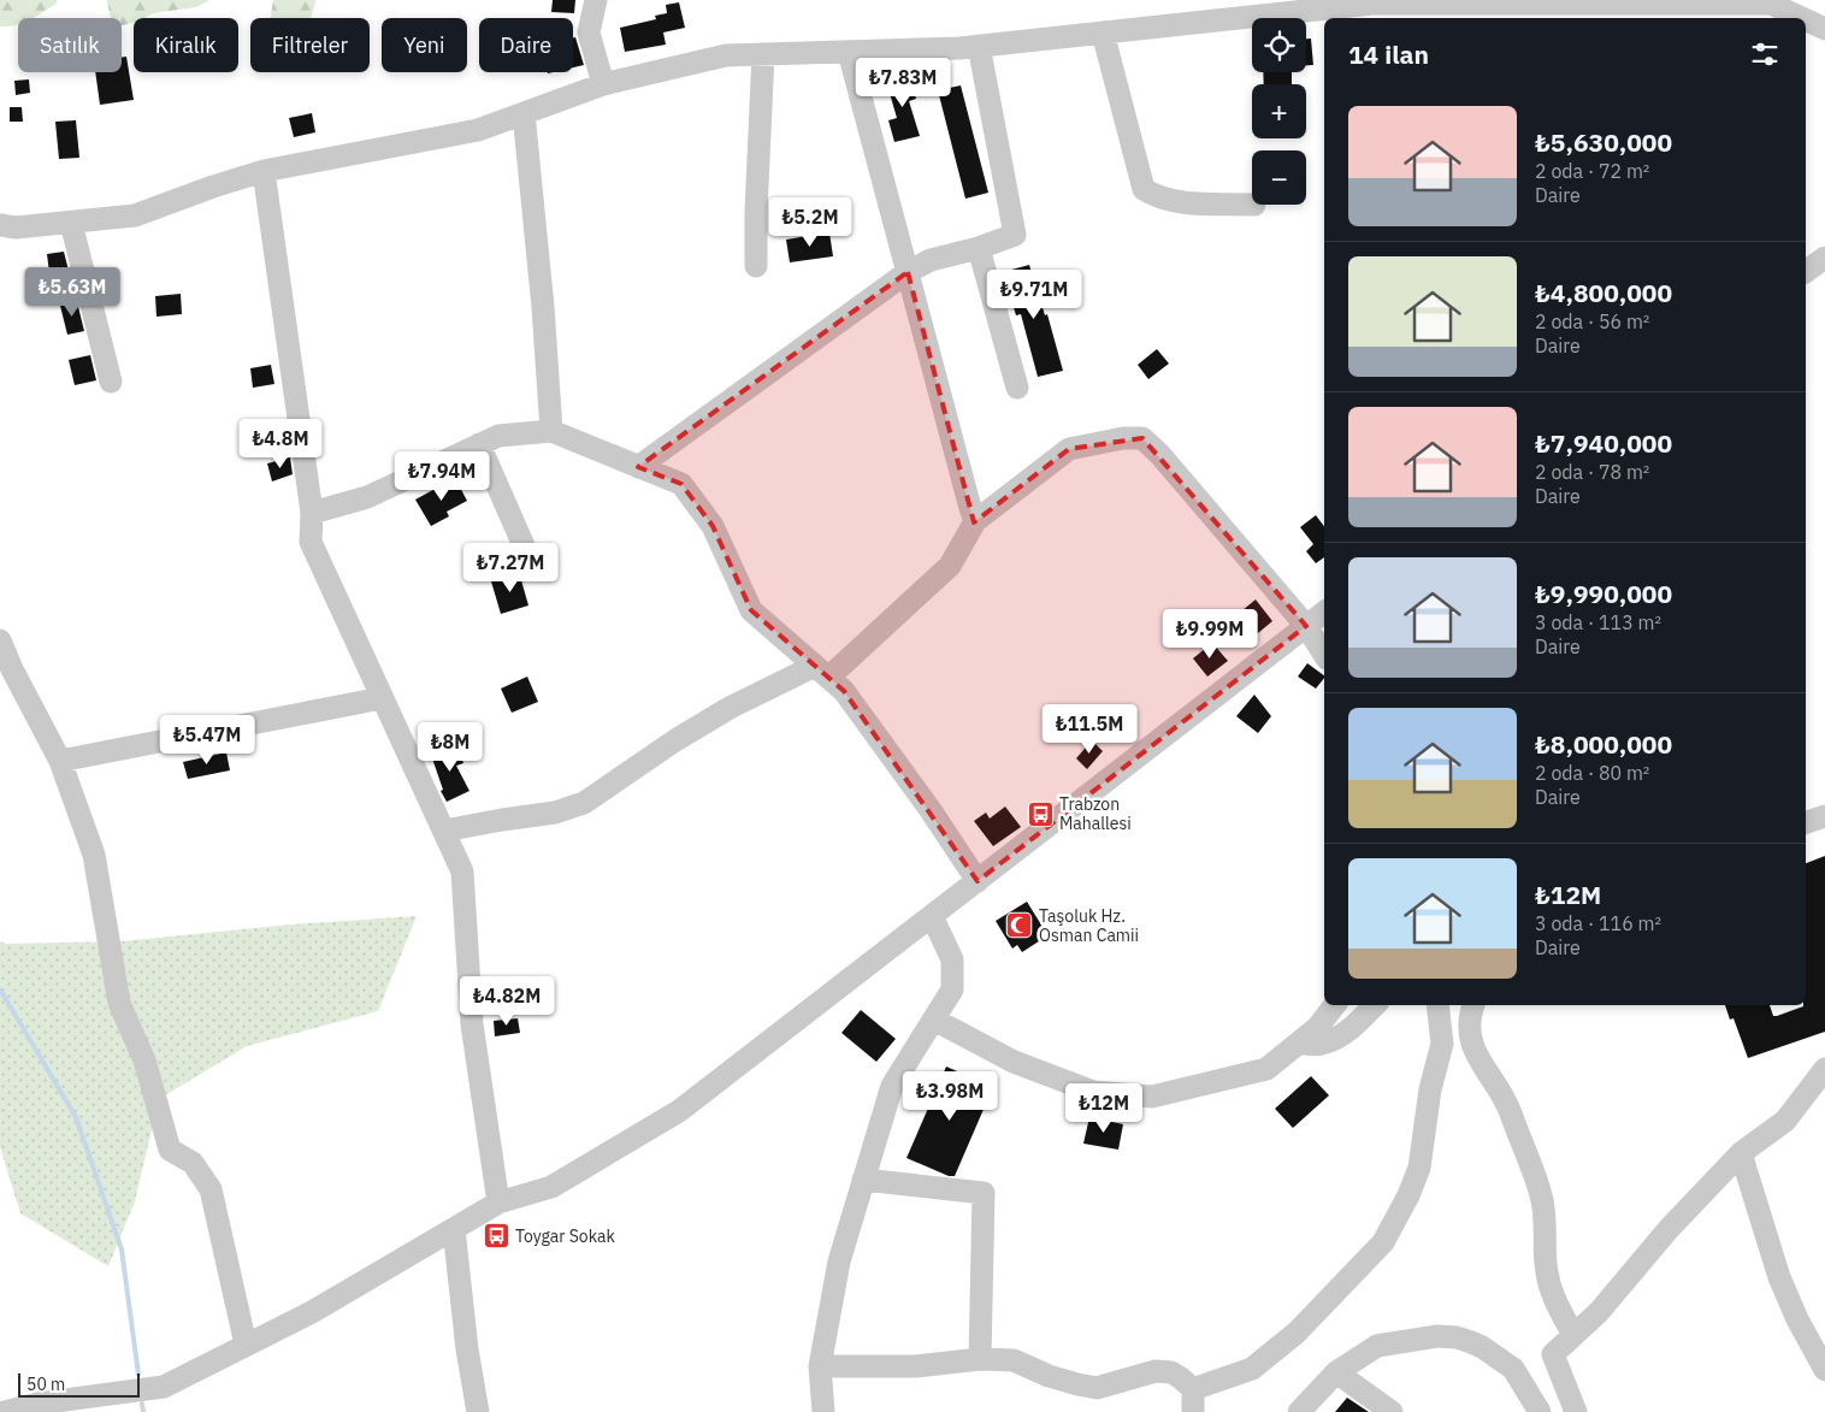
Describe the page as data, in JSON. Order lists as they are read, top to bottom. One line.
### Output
{"places":{"bus stop":["Trabzon Mahallesi","Toygar Sokak"],"mosque":["Taşoluk Hz. Osman Camii"]},"scale_bar":"50 m","page":{"map_buttons":["+","−"],"chip":["Satılık","Kiralık","Filtreler","Yeni","Daire"],"heading":"14 ilan","price":["₺7.83M","₺5.2M","₺5.63M","₺9.71M","₺4.8M","₺7.94M","₺7.27M","₺9.99M","₺11.5M","₺5.47M","₺8M","₺4.82M","₺3.98M","₺12M"],"list":[{"name":"₺5,630,000","note":"2 oda · 72 m² · Daire"},{"name":"₺4,800,000","note":"2 oda · 56 m² · Daire"},{"name":"₺7,940,000","note":"2 oda · 78 m² · Daire"},{"name":"₺9,990,000","note":"3 oda · 113 m² · Daire"},{"name":"₺8,000,000","note":"2 oda · 80 m² · Daire"},{"name":"₺12M","note":"3 oda · 116 m² · Daire"}],"scale":"50 m"}}
